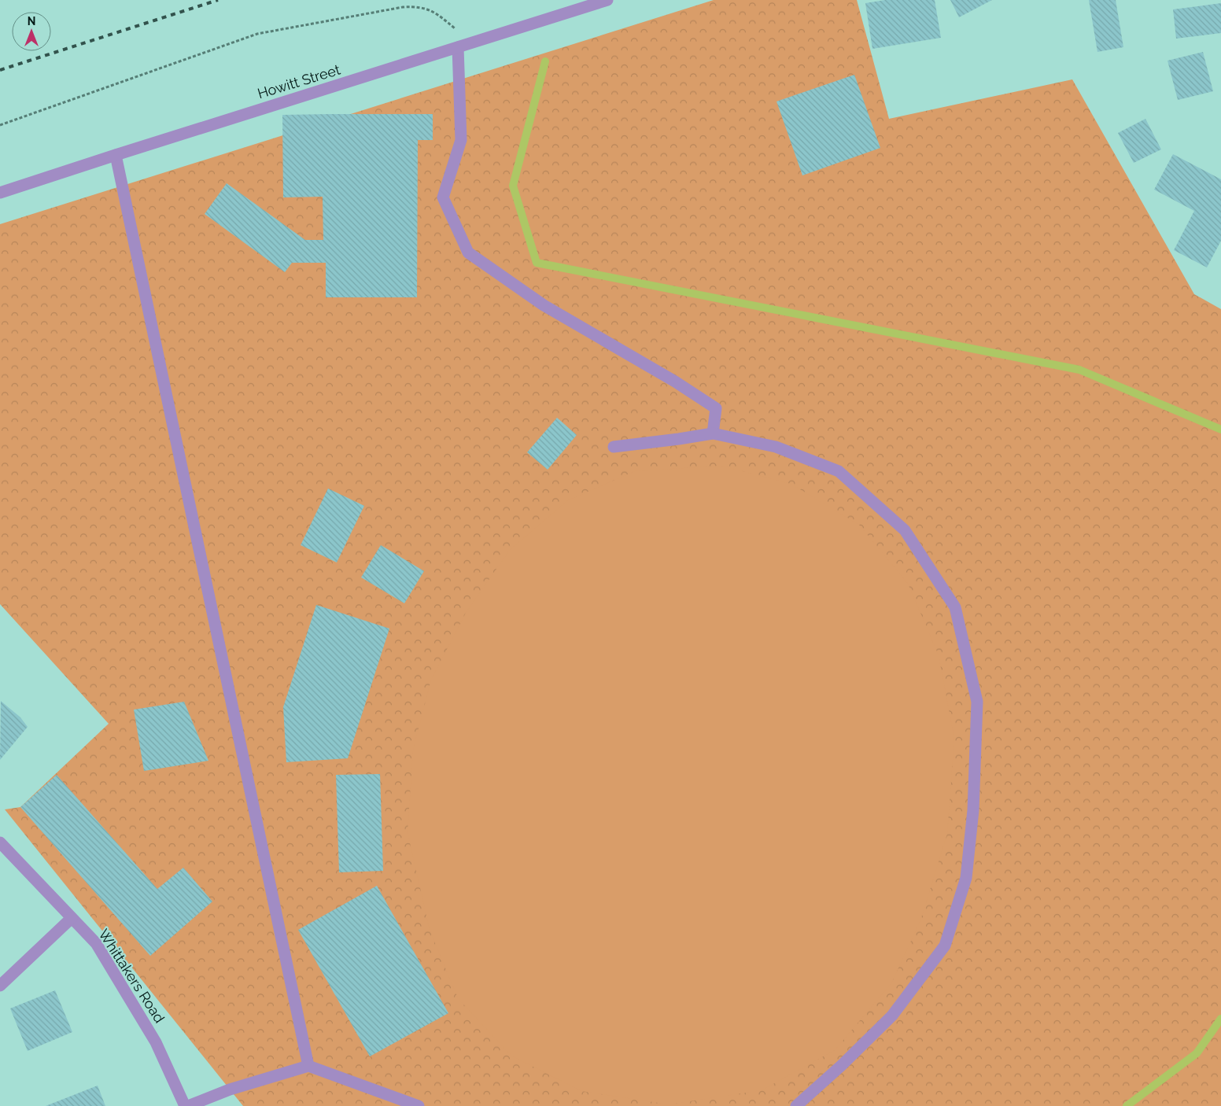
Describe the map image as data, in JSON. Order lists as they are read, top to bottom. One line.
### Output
{"streets":{"street":["Howitt Street","Whittakers Road"]},"north":"top"}
